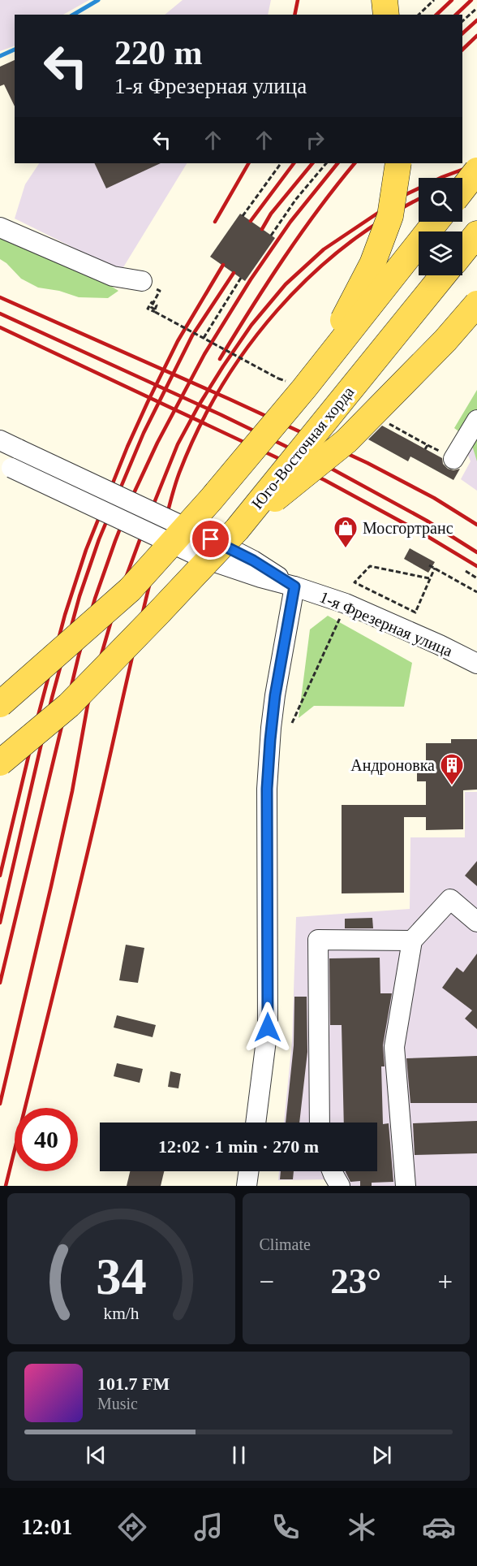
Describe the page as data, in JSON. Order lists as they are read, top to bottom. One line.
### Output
{"streets":{"main road":["Юго-Восточная хорда"],"street":["1-я Фрезерная улица"]},"places":{"shop":["Мосгортранс"],"building":["Андроновка"]},"page":{"turn":["220 m","1-я Фрезерная улица"],"limit":"40","trip":"12:02 · 1 min · 270 m","tile":"Climate","heat":["−","23°","+"],"song":["101.7 FM","Music"],"tabs":"12:01","gauge":["34","km/h"]}}
